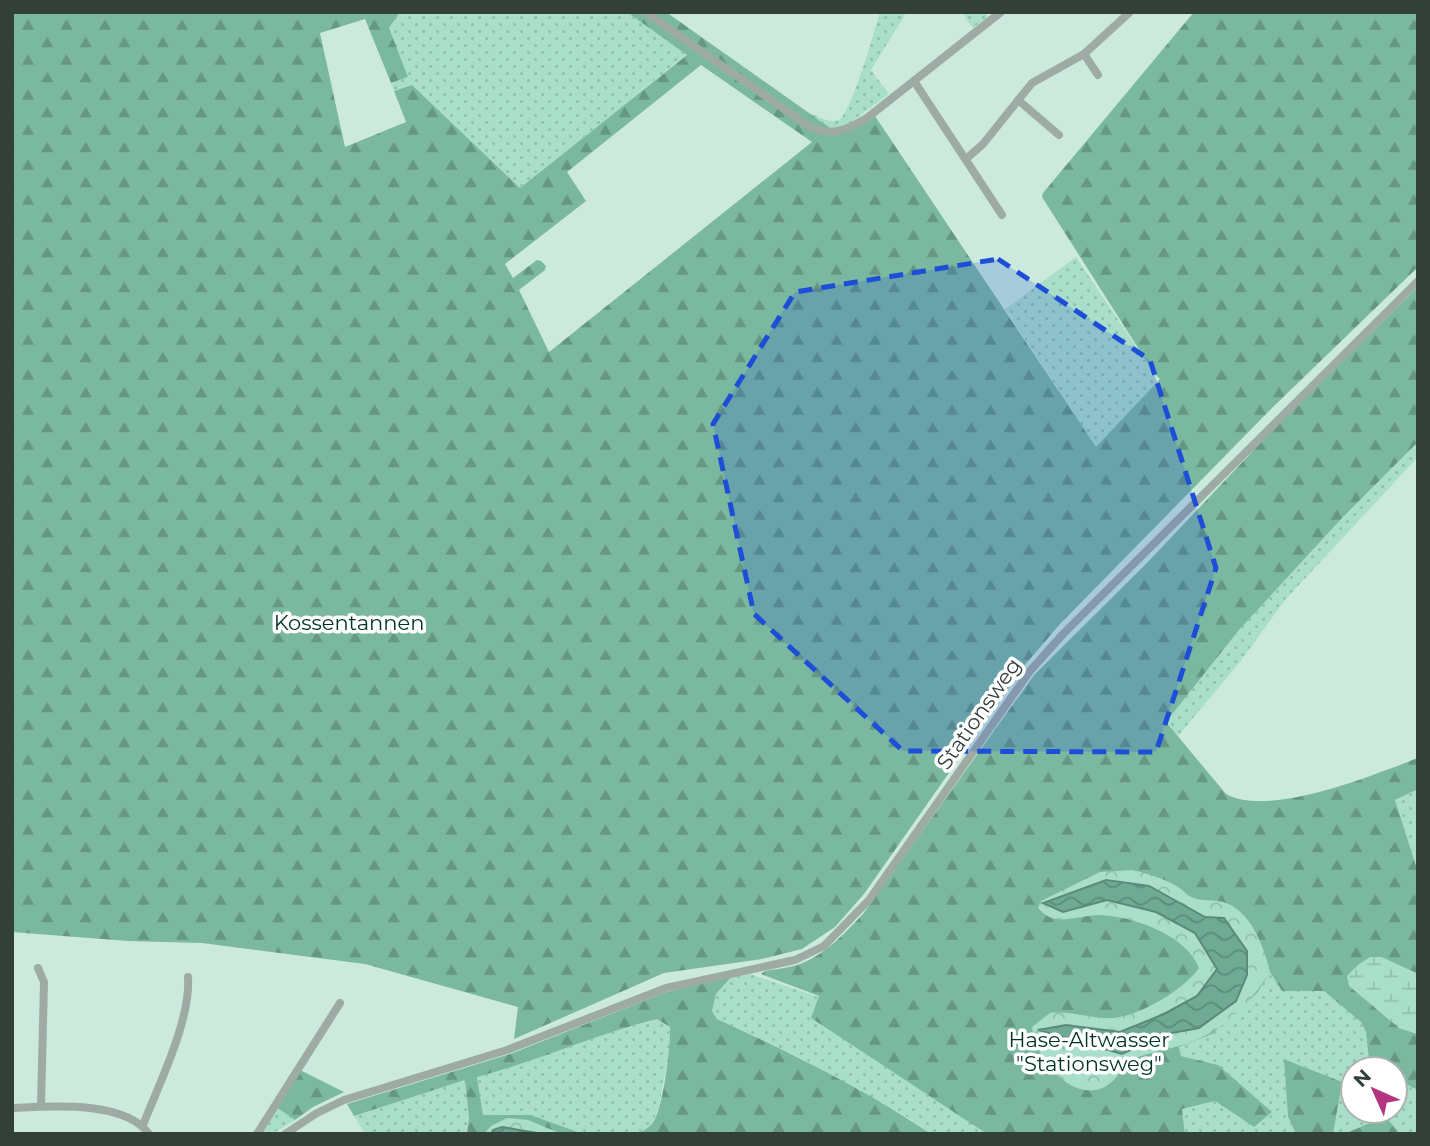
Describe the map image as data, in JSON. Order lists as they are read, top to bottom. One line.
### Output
{"streets":{"street":["Stationsweg"]},"parks":["Kossentannen","Hase-Altwasser \"Stationsweg\""],"north":"top left"}
